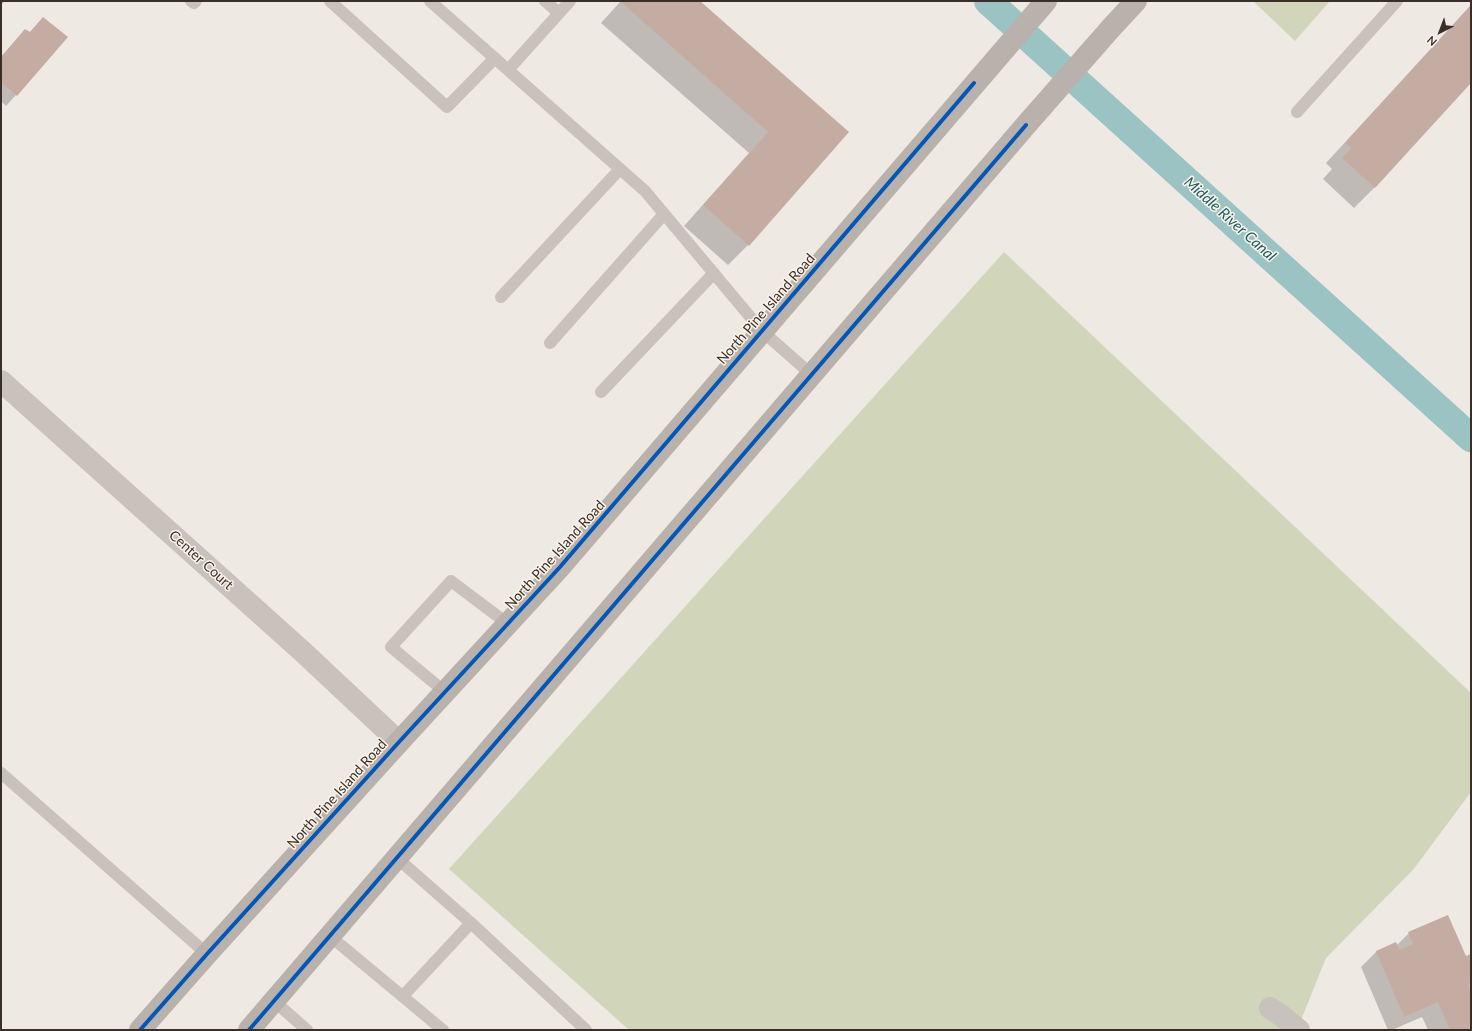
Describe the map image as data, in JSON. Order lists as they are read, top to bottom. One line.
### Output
{"streets":{"main road":["North Pine Island Road"],"street":["Center Court"]},"crossings":[["North Pine Island Road","Center Court"]],"water":["Middle River Canal"],"north":"bottom left"}
